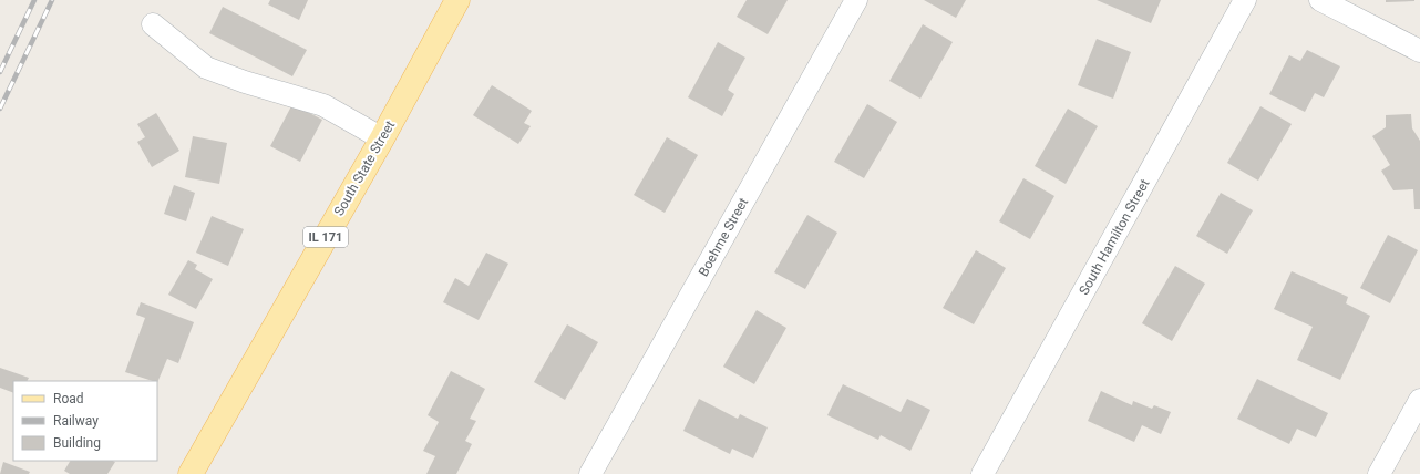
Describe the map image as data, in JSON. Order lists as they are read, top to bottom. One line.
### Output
{"streets":{"main road":["South State Street","IL 171"],"street":["Boehme Street","South Hamilton Street"]},"legend":["Road","Railway","Building"]}
